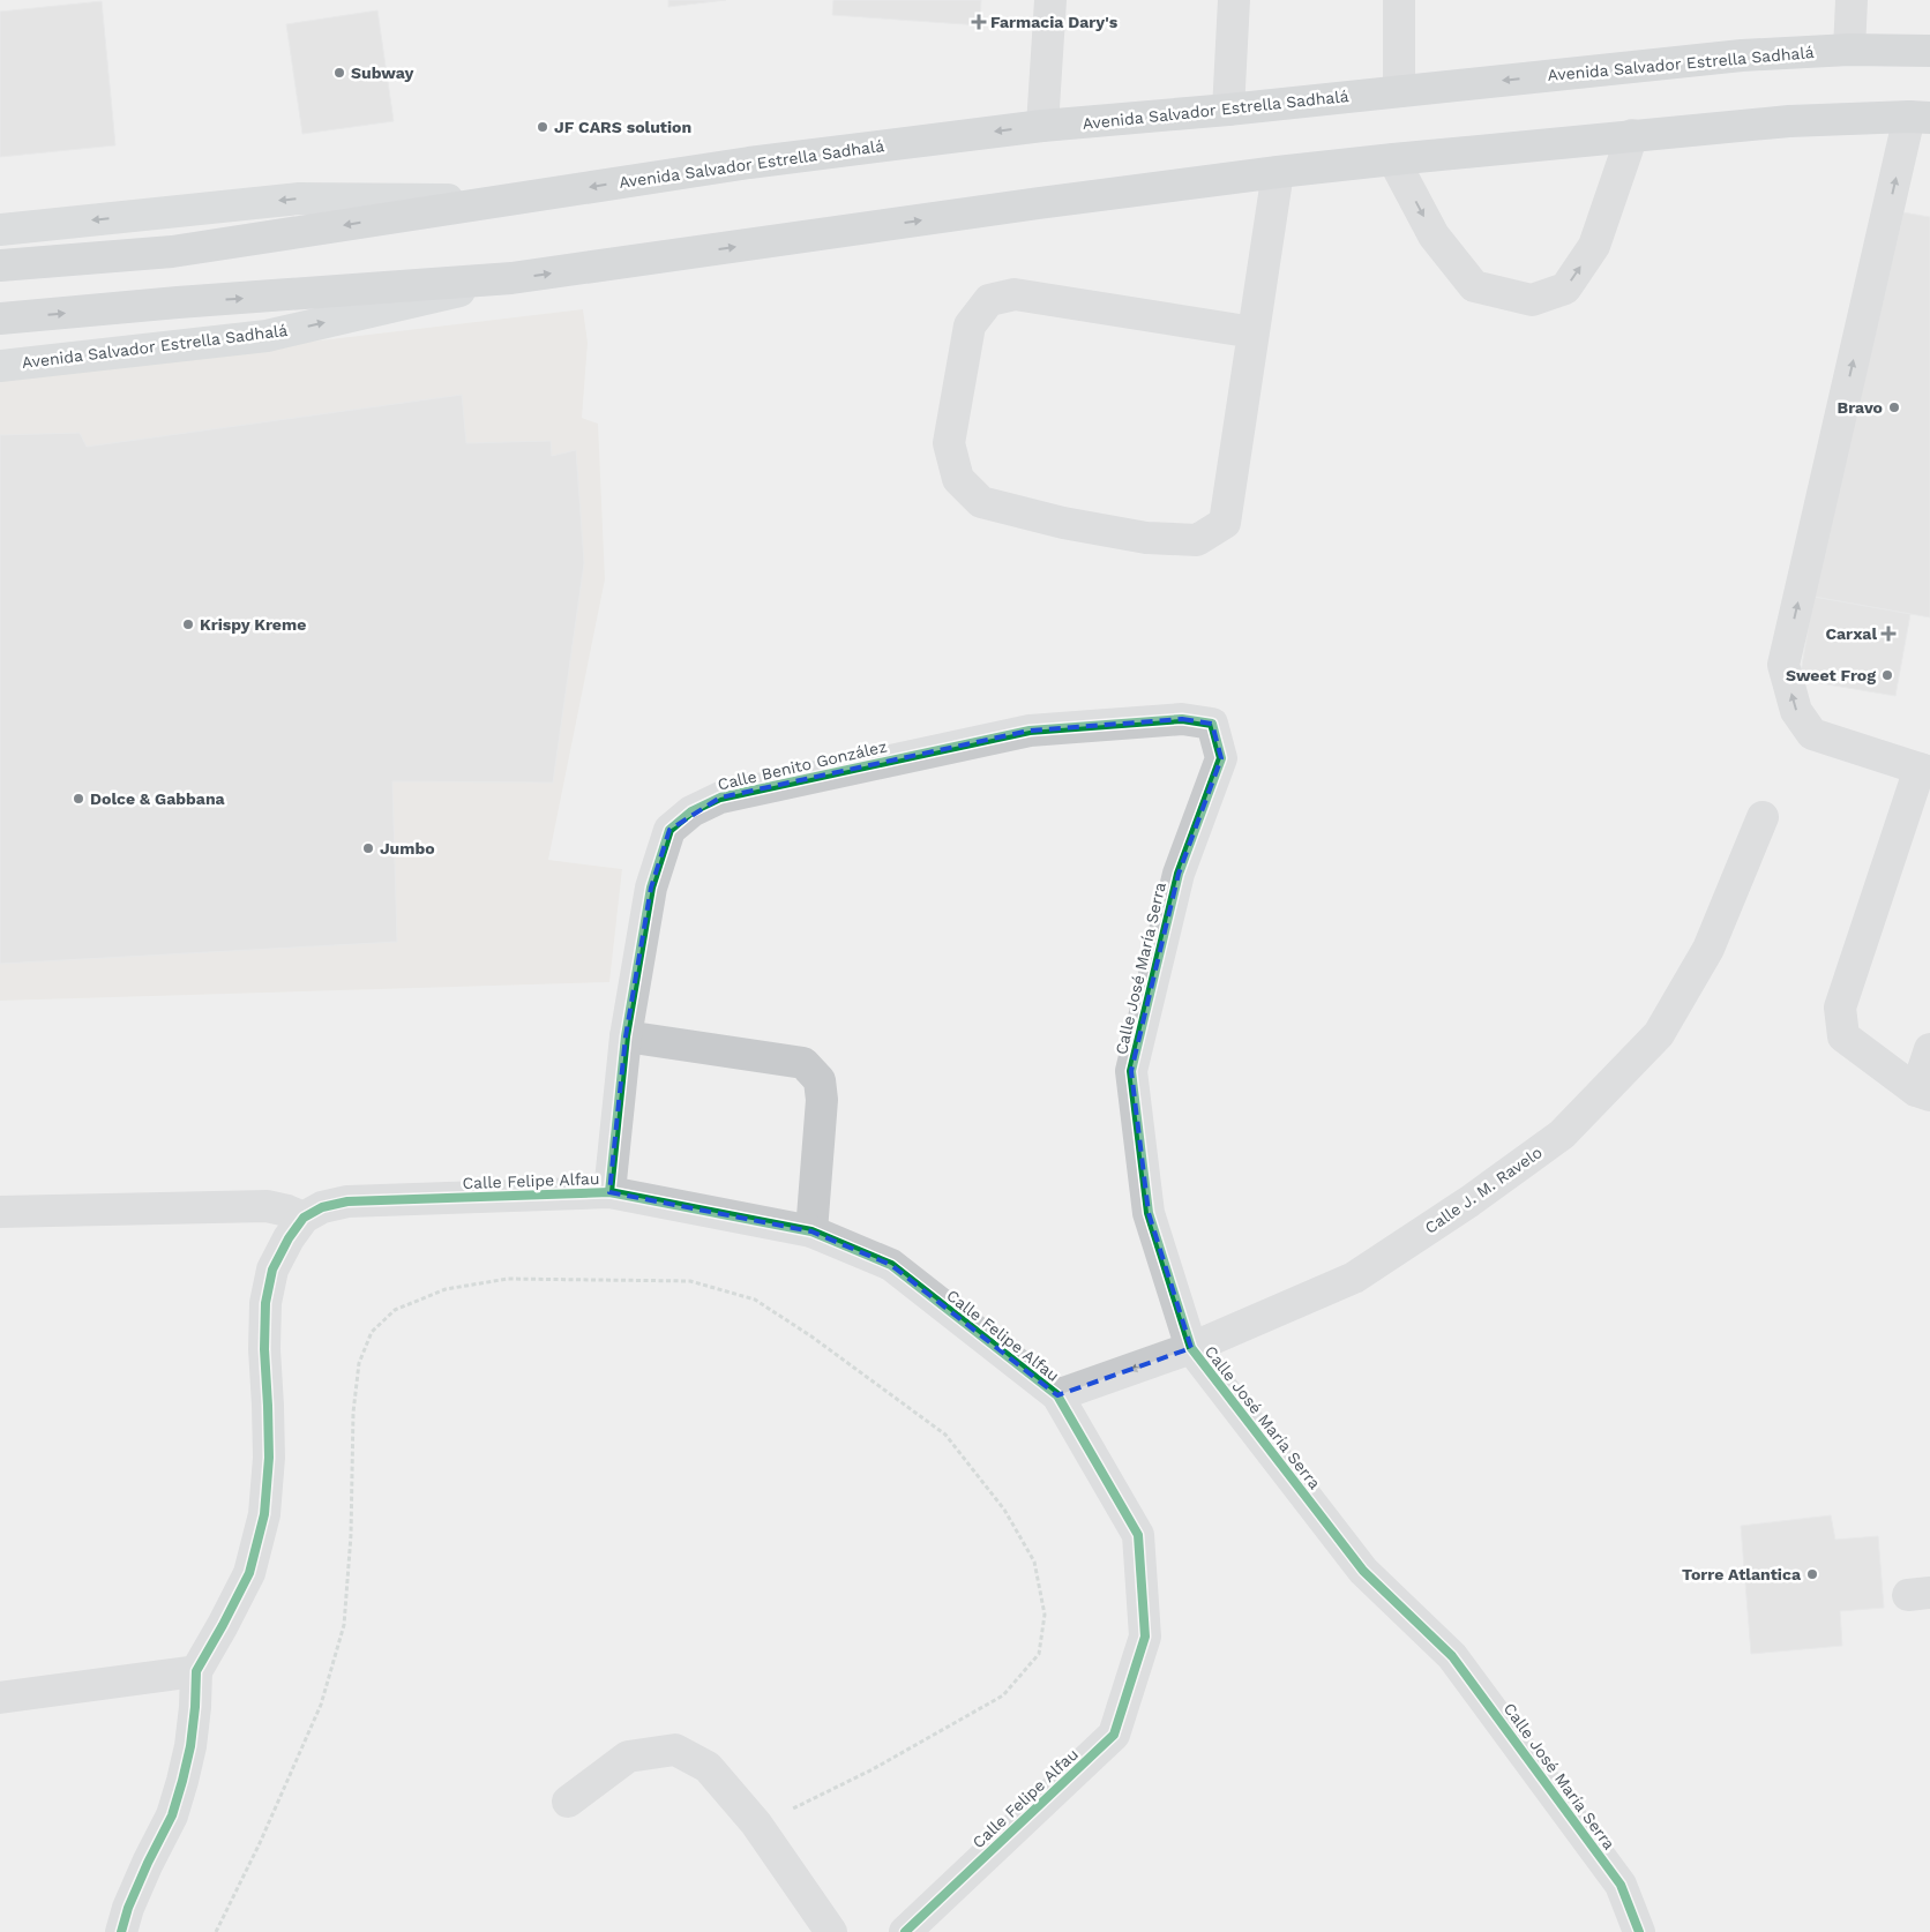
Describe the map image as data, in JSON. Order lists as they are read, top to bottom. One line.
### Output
{"streets":{"highway":["Avenida Salvador Estrella Sadhalá"],"street":["Calle Benito González","Calle José María Serra","Calle Felipe Alfau","Calle J. M. Ravelo"]},"crossings":[["Calle Benito González","Calle José María Serra"],["Calle Benito González","Calle Felipe Alfau"],["Calle José María Serra","Calle J. M. Ravelo"],["Calle Felipe Alfau","Calle J. M. Ravelo"]],"places":{"health":["Farmacia Dary's","Carxal"],"other":["Subway","JF CARS solution","Bravo","Krispy Kreme","Sweet Frog","Dolce & Gabbana","Jumbo","Torre Atlantica"]}}
